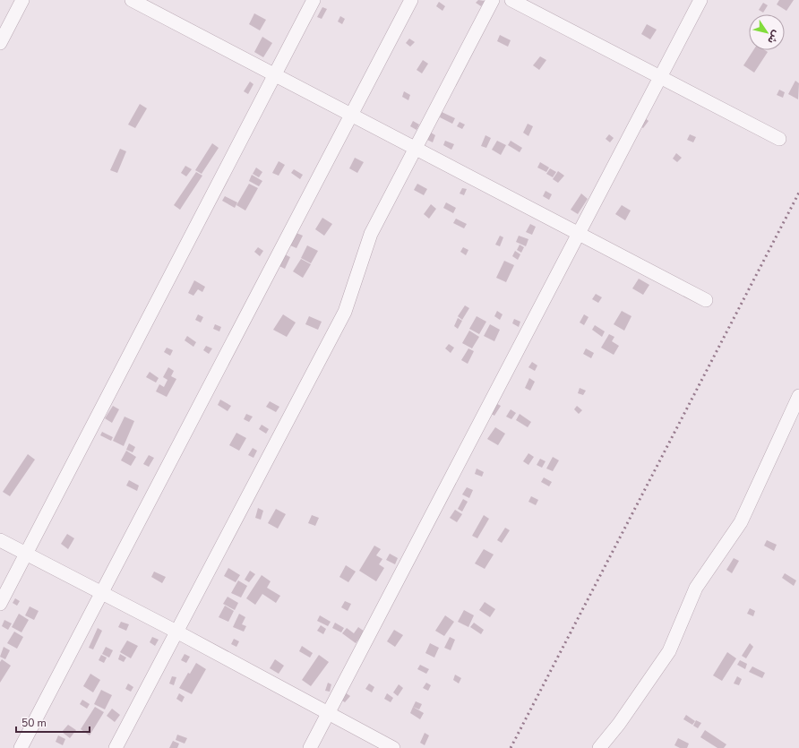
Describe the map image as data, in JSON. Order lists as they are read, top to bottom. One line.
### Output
{"scale_bar":"50 m","north":"bottom right"}
